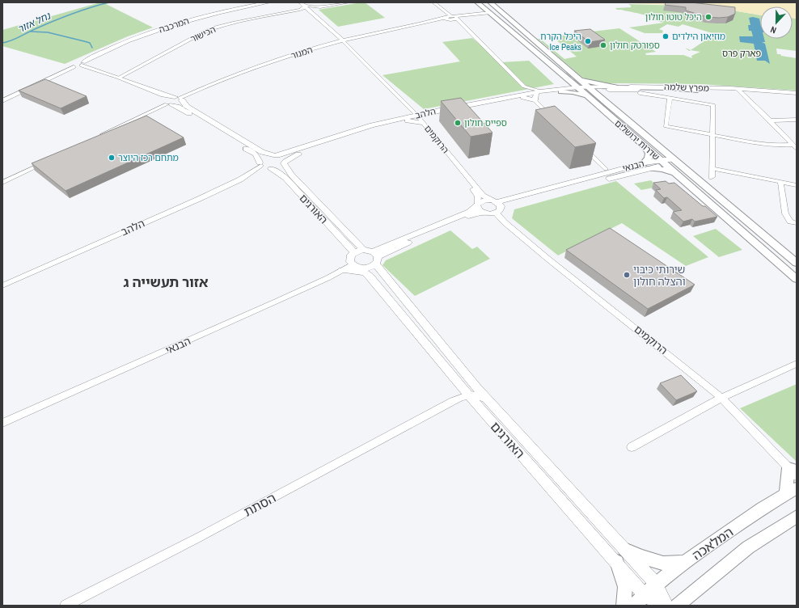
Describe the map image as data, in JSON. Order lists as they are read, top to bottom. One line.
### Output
{"streets":{"main road":["שדרות ירושלים","המלאכה"],"street":["המרכבה","הכישור","המנור","מפרץ שלמה","הלהב","הרוקמים","הבנאי","האורגים","הסתת"]},"crossings":[["הכישור","הרוקמים"],["המנור","הרוקמים"],["המנור","שדרות ירושלים"],["מפרץ שלמה","הלהב"],["מפרץ שלמה","שדרות ירושלים"],["הלהב","הרוקמים"],["הלהב","שדרות ירושלים"],["הלהב","האורגים"],["הרוקמים","הבנאי"],["שדרות ירושלים","הבנאי"],["הבנאי","האורגים"],["האורגים","הסתת"],["האורגים","המלאכה"]],"districts":["אזור תעשייה ג"],"water":["נחל אזור"],"parks":["פארק פרס"],"places":["היכל טוטו חולון","מוזיאון הילדים","היכל הקרח Ice Peaks","ספורטק חולון","ספייס חולון","מתחם רכז היוצר","שירותי כיבוי והצלה חולון"],"north":"bottom"}
